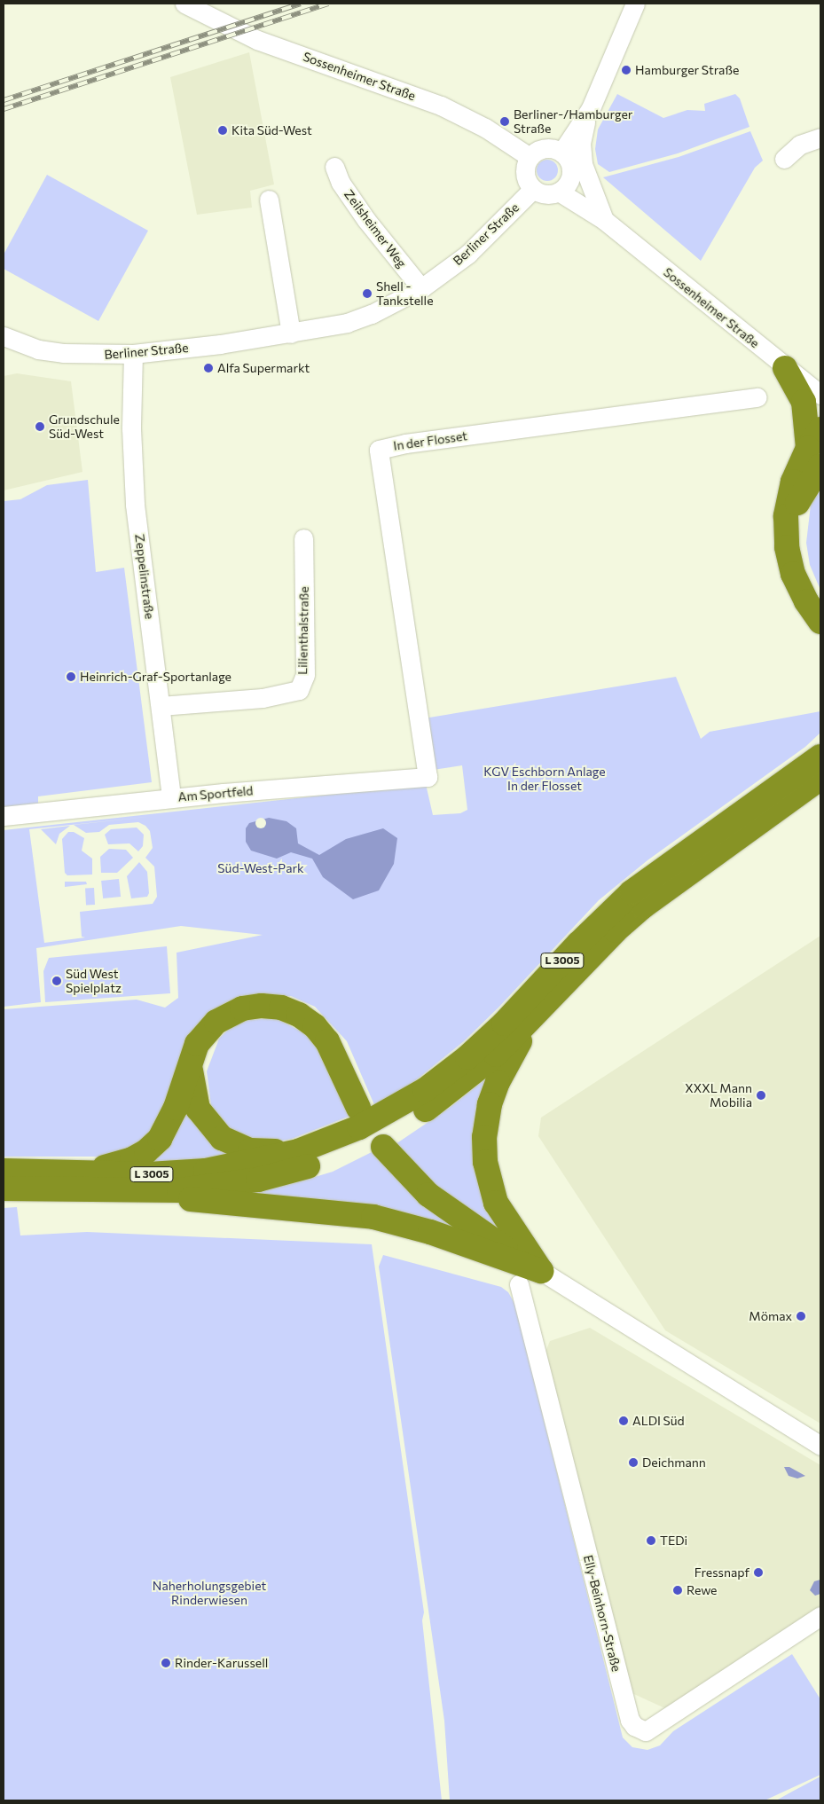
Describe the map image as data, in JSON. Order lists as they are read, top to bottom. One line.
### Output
{"streets":{"highway":["L 3005"],"street":["Sossenheimer Straße","Zeilsheimer Weg","Berliner Straße","In der Flosset","Zeppelinstraße","Lilienthalstraße","Am Sportfeld","Elly-Beinhorn-Straße"]},"crossings":[["Sossenheimer Straße","Berliner Straße"],["Zeilsheimer Weg","Berliner Straße"],["Berliner Straße","Zeppelinstraße"],["In der Flosset","Am Sportfeld"],["Zeppelinstraße","Lilienthalstraße"],["Zeppelinstraße","Am Sportfeld"]],"parks":["KGV Eschborn Anlage In der Flosset","Süd-West-Park","Naherholungsgebiet Rinderwiesen"],"places":["Hamburger Straße","Berliner-/Hamburger Straße","Kita Süd-West","Shell - Tankstelle","Alfa Supermarkt","Grundschule Süd-West","Heinrich-Graf-Sportanlage","Süd West Spielplatz","XXXL Mann Mobilia","Mömax","ALDI Süd","Deichmann","TEDi","Fressnapf","Rewe","Rinder-Karussell"]}
